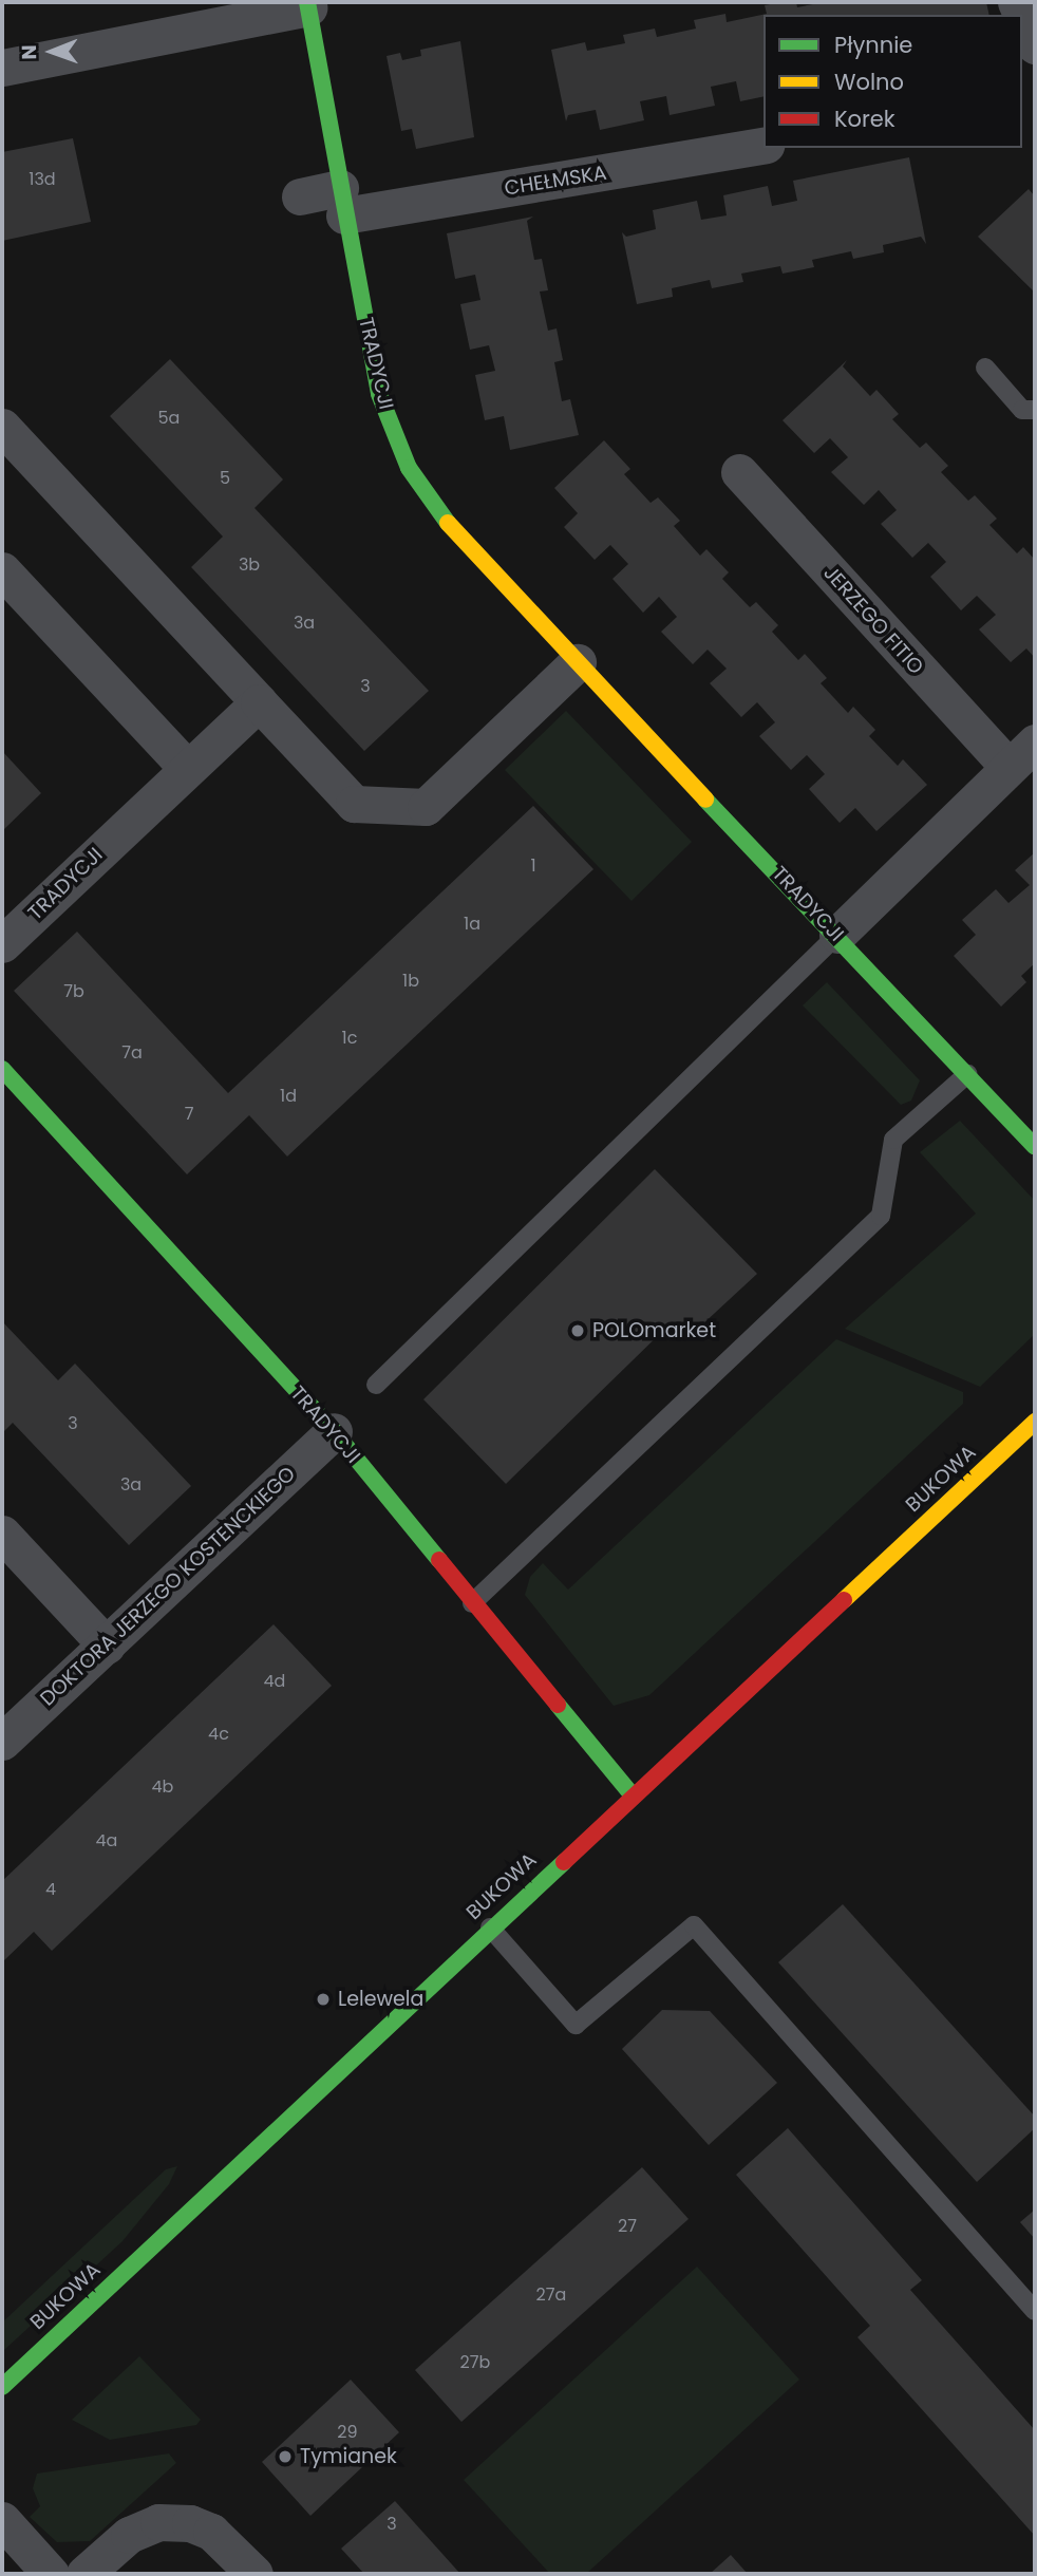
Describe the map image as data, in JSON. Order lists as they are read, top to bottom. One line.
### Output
{"streets":{"street":["CHEŁMSKA","TRADYCJI","JERZEGO FITIO","BUKOWA","DOKTORA JERZEGO KOSTENCKIEGO"]},"crossings":[["CHEŁMSKA","TRADYCJI"],["TRADYCJI","BUKOWA"],["TRADYCJI","DOKTORA JERZEGO KOSTENCKIEGO"]],"places":["POLOmarket","Lelewela","Tymianek"],"house_numbers":["13d","5a","5","3b","3a","3","1","1a","1b","7b","1c","7a","1d","7","3","3a","4d","4c","4b","4a","4","27","27a","27b","29","3"],"legend":["Płynnie","Wolno","Korek"],"north":"left"}
